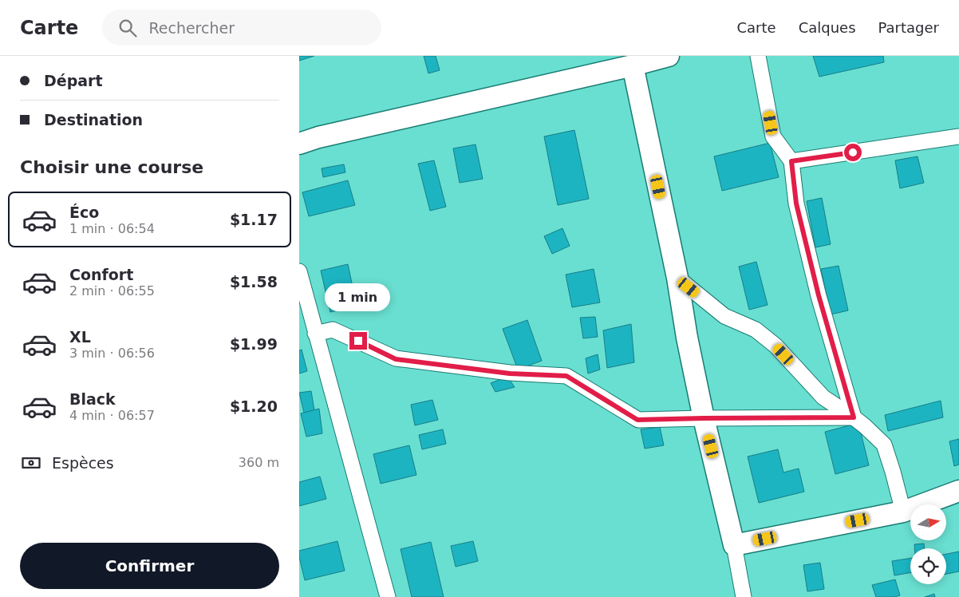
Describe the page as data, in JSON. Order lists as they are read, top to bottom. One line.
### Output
{"north":"right","page":{"header":"Carte","search":"Rechercher","nav":["Carte","Calques","Partager"],"banner":["Départ","Destination"],"heading":"Choisir une course","list":[{"name":"Éco","note":"1 min · 06:54","value":"$1.17"},{"name":"Confort","note":"2 min · 06:55","value":"$1.58"},{"name":"XL","note":"3 min · 06:56","value":"$1.99"},{"name":"Black","note":"4 min · 06:57","value":"$1.20"}],"bubble":"1 min","pay":["Espèces","360 m"],"buttons":"Confirmer"}}
